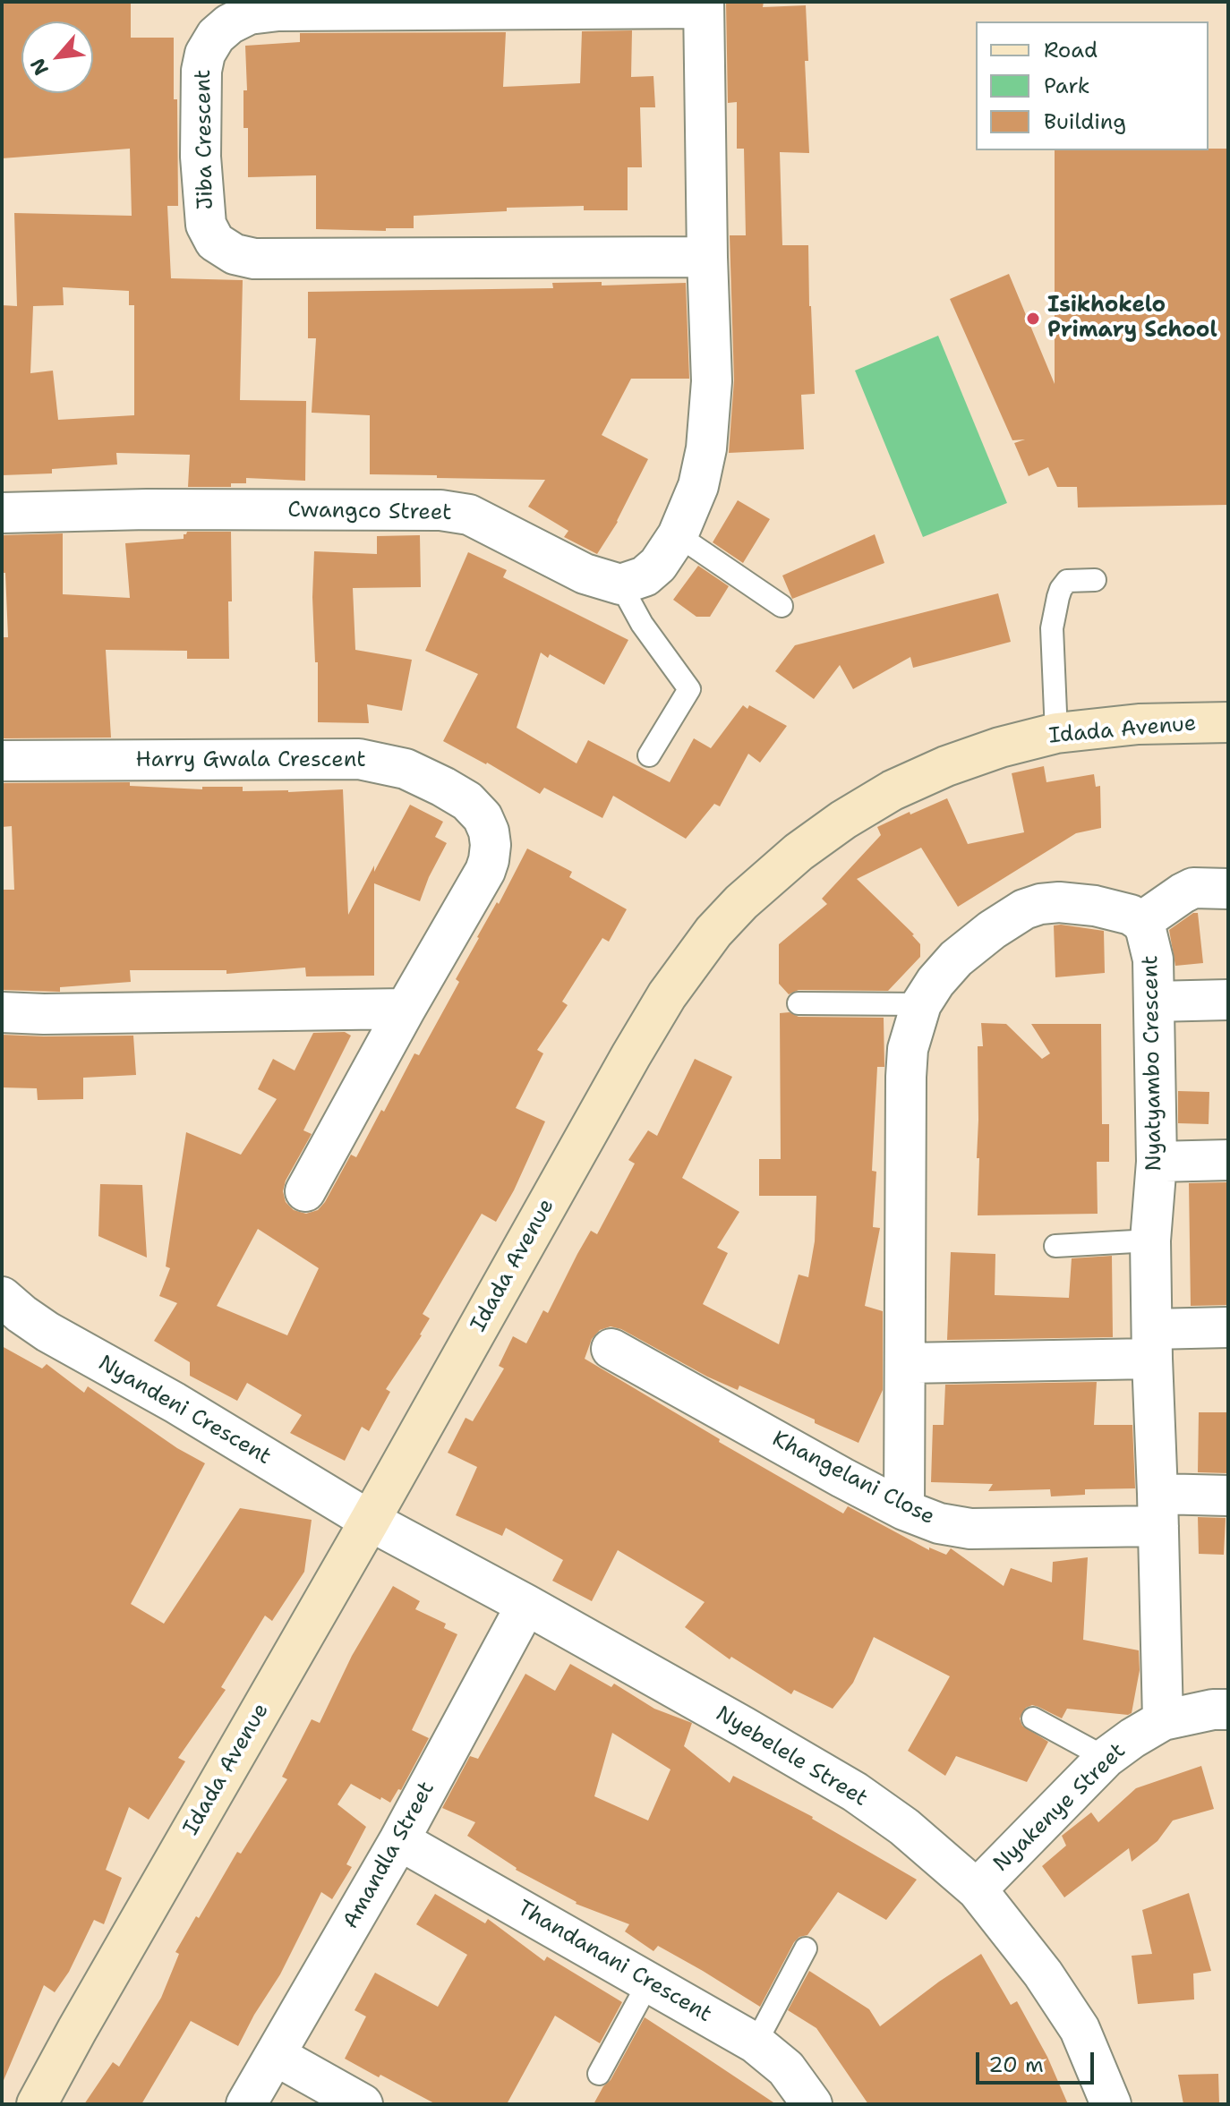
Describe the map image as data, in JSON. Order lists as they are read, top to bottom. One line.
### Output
{"streets":{"street":["Jiba Crescent","Cwangco Street","Idada Avenue","Harry Gwala Crescent","Nyatyambo Crescent","Nyandeni Crescent","Khangelani Close","Nyebelele Street","Nyakenye Street","Amandla Street","Thandanani Crescent"]},"crossings":[["Idada Avenue","Nyandeni Crescent"],["Idada Avenue","Nyebelele Street"],["Nyatyambo Crescent","Khangelani Close"],["Nyatyambo Crescent","Nyakenye Street"],["Nyandeni Crescent","Nyebelele Street"],["Nyebelele Street","Nyakenye Street"],["Nyebelele Street","Amandla Street"],["Amandla Street","Thandanani Crescent"]],"places":["Isikhokelo Primary School"],"legend":["Road","Park","Building"],"scale_bar":"20 m","north":"bottom left"}
